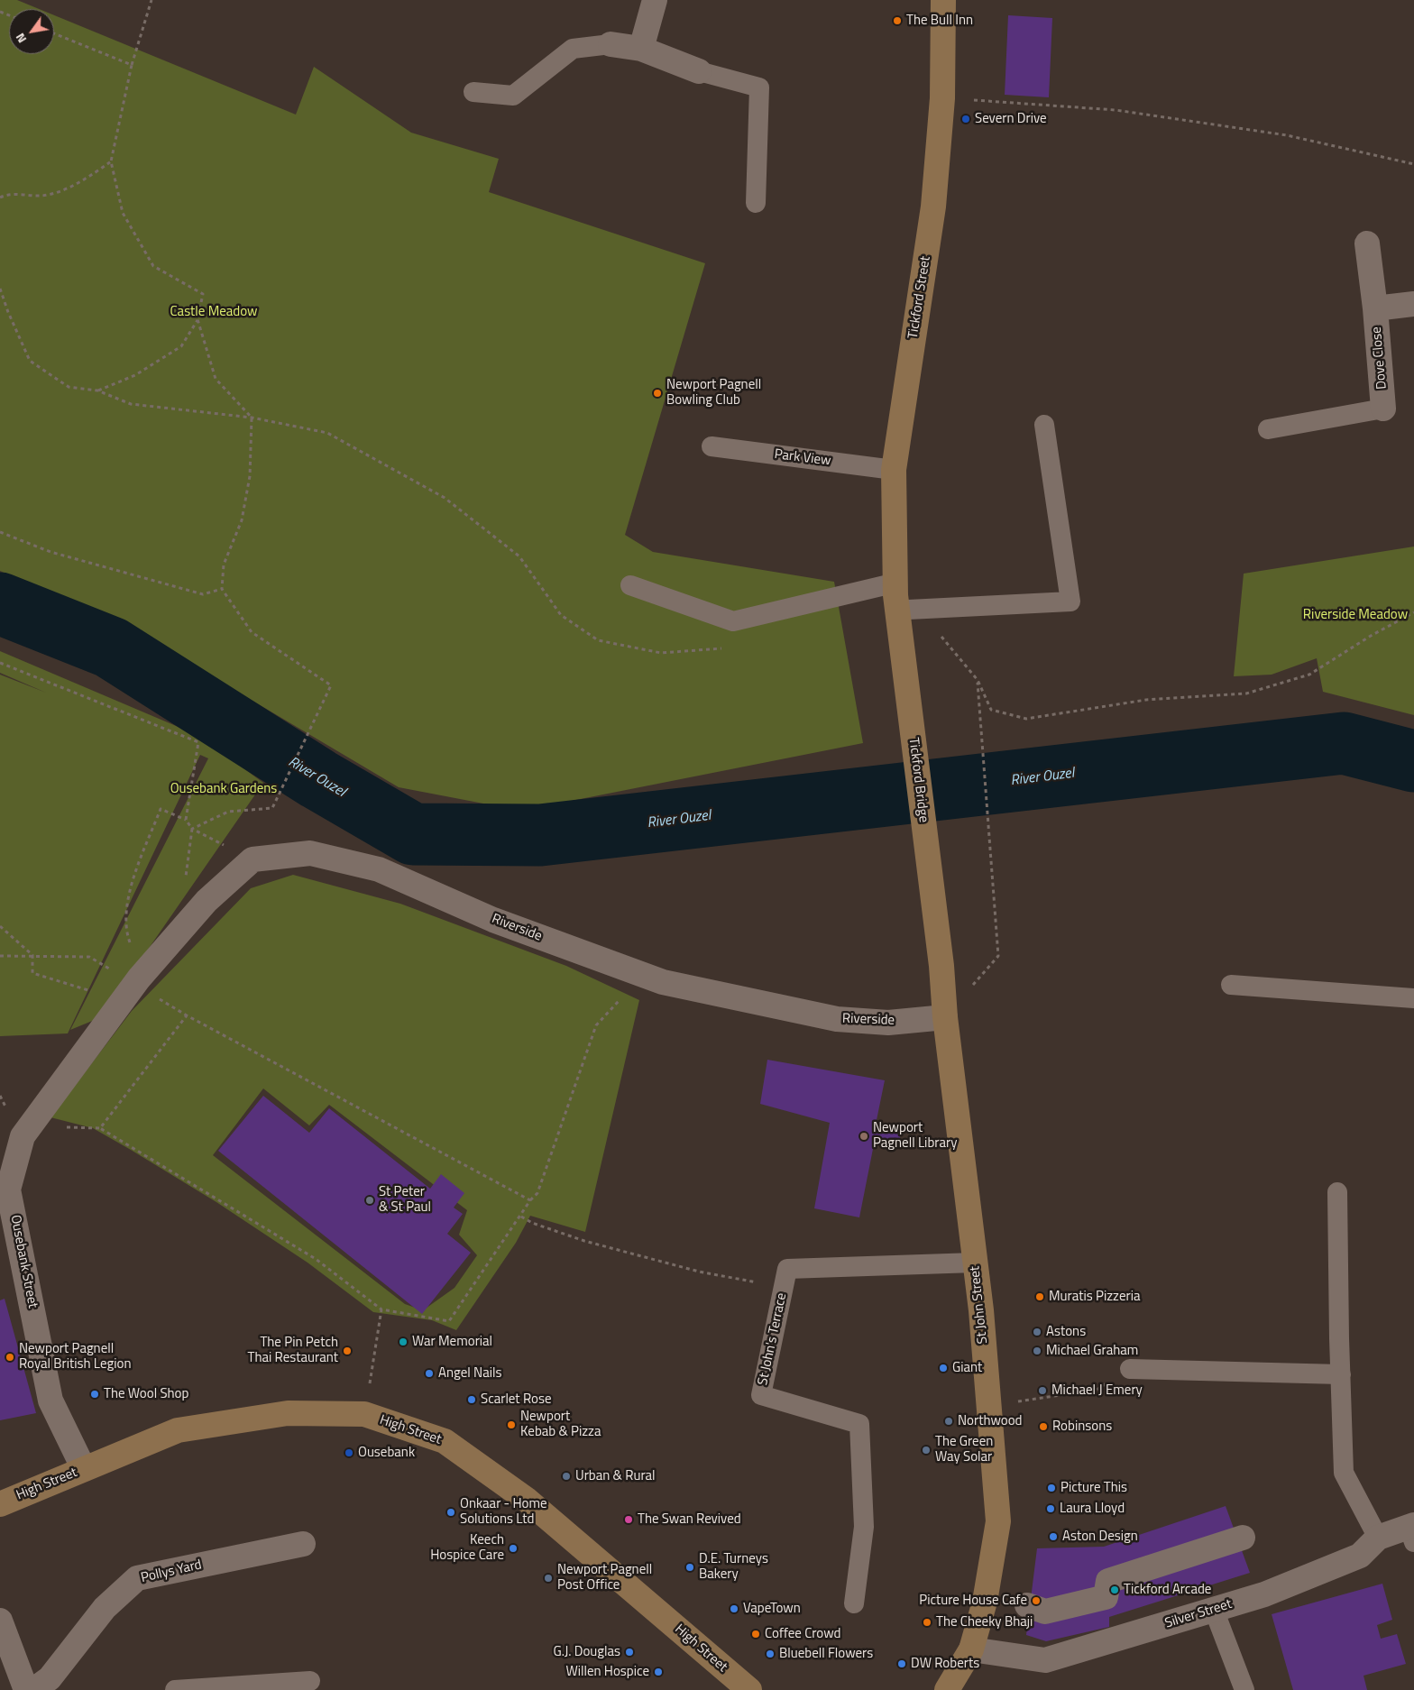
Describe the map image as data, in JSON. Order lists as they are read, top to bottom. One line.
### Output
{"streets":{"main road":["Tickford Street","Tickford Bridge","St John Street","High Street"],"street":["Dove Close","Riverside","Ousebank Street","Pollys Yard","Silver Street"],"lane":["Park View","St John's Terrace"]},"crossings":[["Tickford Street","Park View"],["Tickford Street","Tickford Bridge"],["Tickford Bridge","St John Street"],["Riverside","Ousebank Street"],["Riverside","St John Street"],["Ousebank Street","High Street"],["St John Street","Silver Street"]],"water":["River Ouzel"],"parks":["Castle Meadow","Riverside Meadow","Ousebank Gardens"],"places":["The Bull Inn","Severn Drive","Newport Pagnell Bowling Club","Newport Pagnell Library","St Peter & St Paul","Muratis Pizzeria","Astons","War Memorial","The Pin Petch Thai Restaurant","Michael Graham","Newport Pagnell Royal British Legion","Giant","Angel Nails","Michael J Emery","The Wool Shop","Scarlet Rose","Northwood","Newport Kebab & Pizza","Robinsons","The Green Way Solar","Ousebank","Urban & Rural","Picture This","Laura Lloyd","Onkaar - Home Solutions Ltd","The Swan Revived","Aston Design","Keech Hospice Care","D.E. Turneys Bakery","Newport Pagnell Post Office","Tickford Arcade","Picture House Cafe","VapeTown","The Cheeky Bhaji","Coffee Crowd","G.J. Douglas","Bluebell Flowers","DW Roberts","Willen Hospice"],"north":"bottom left"}
